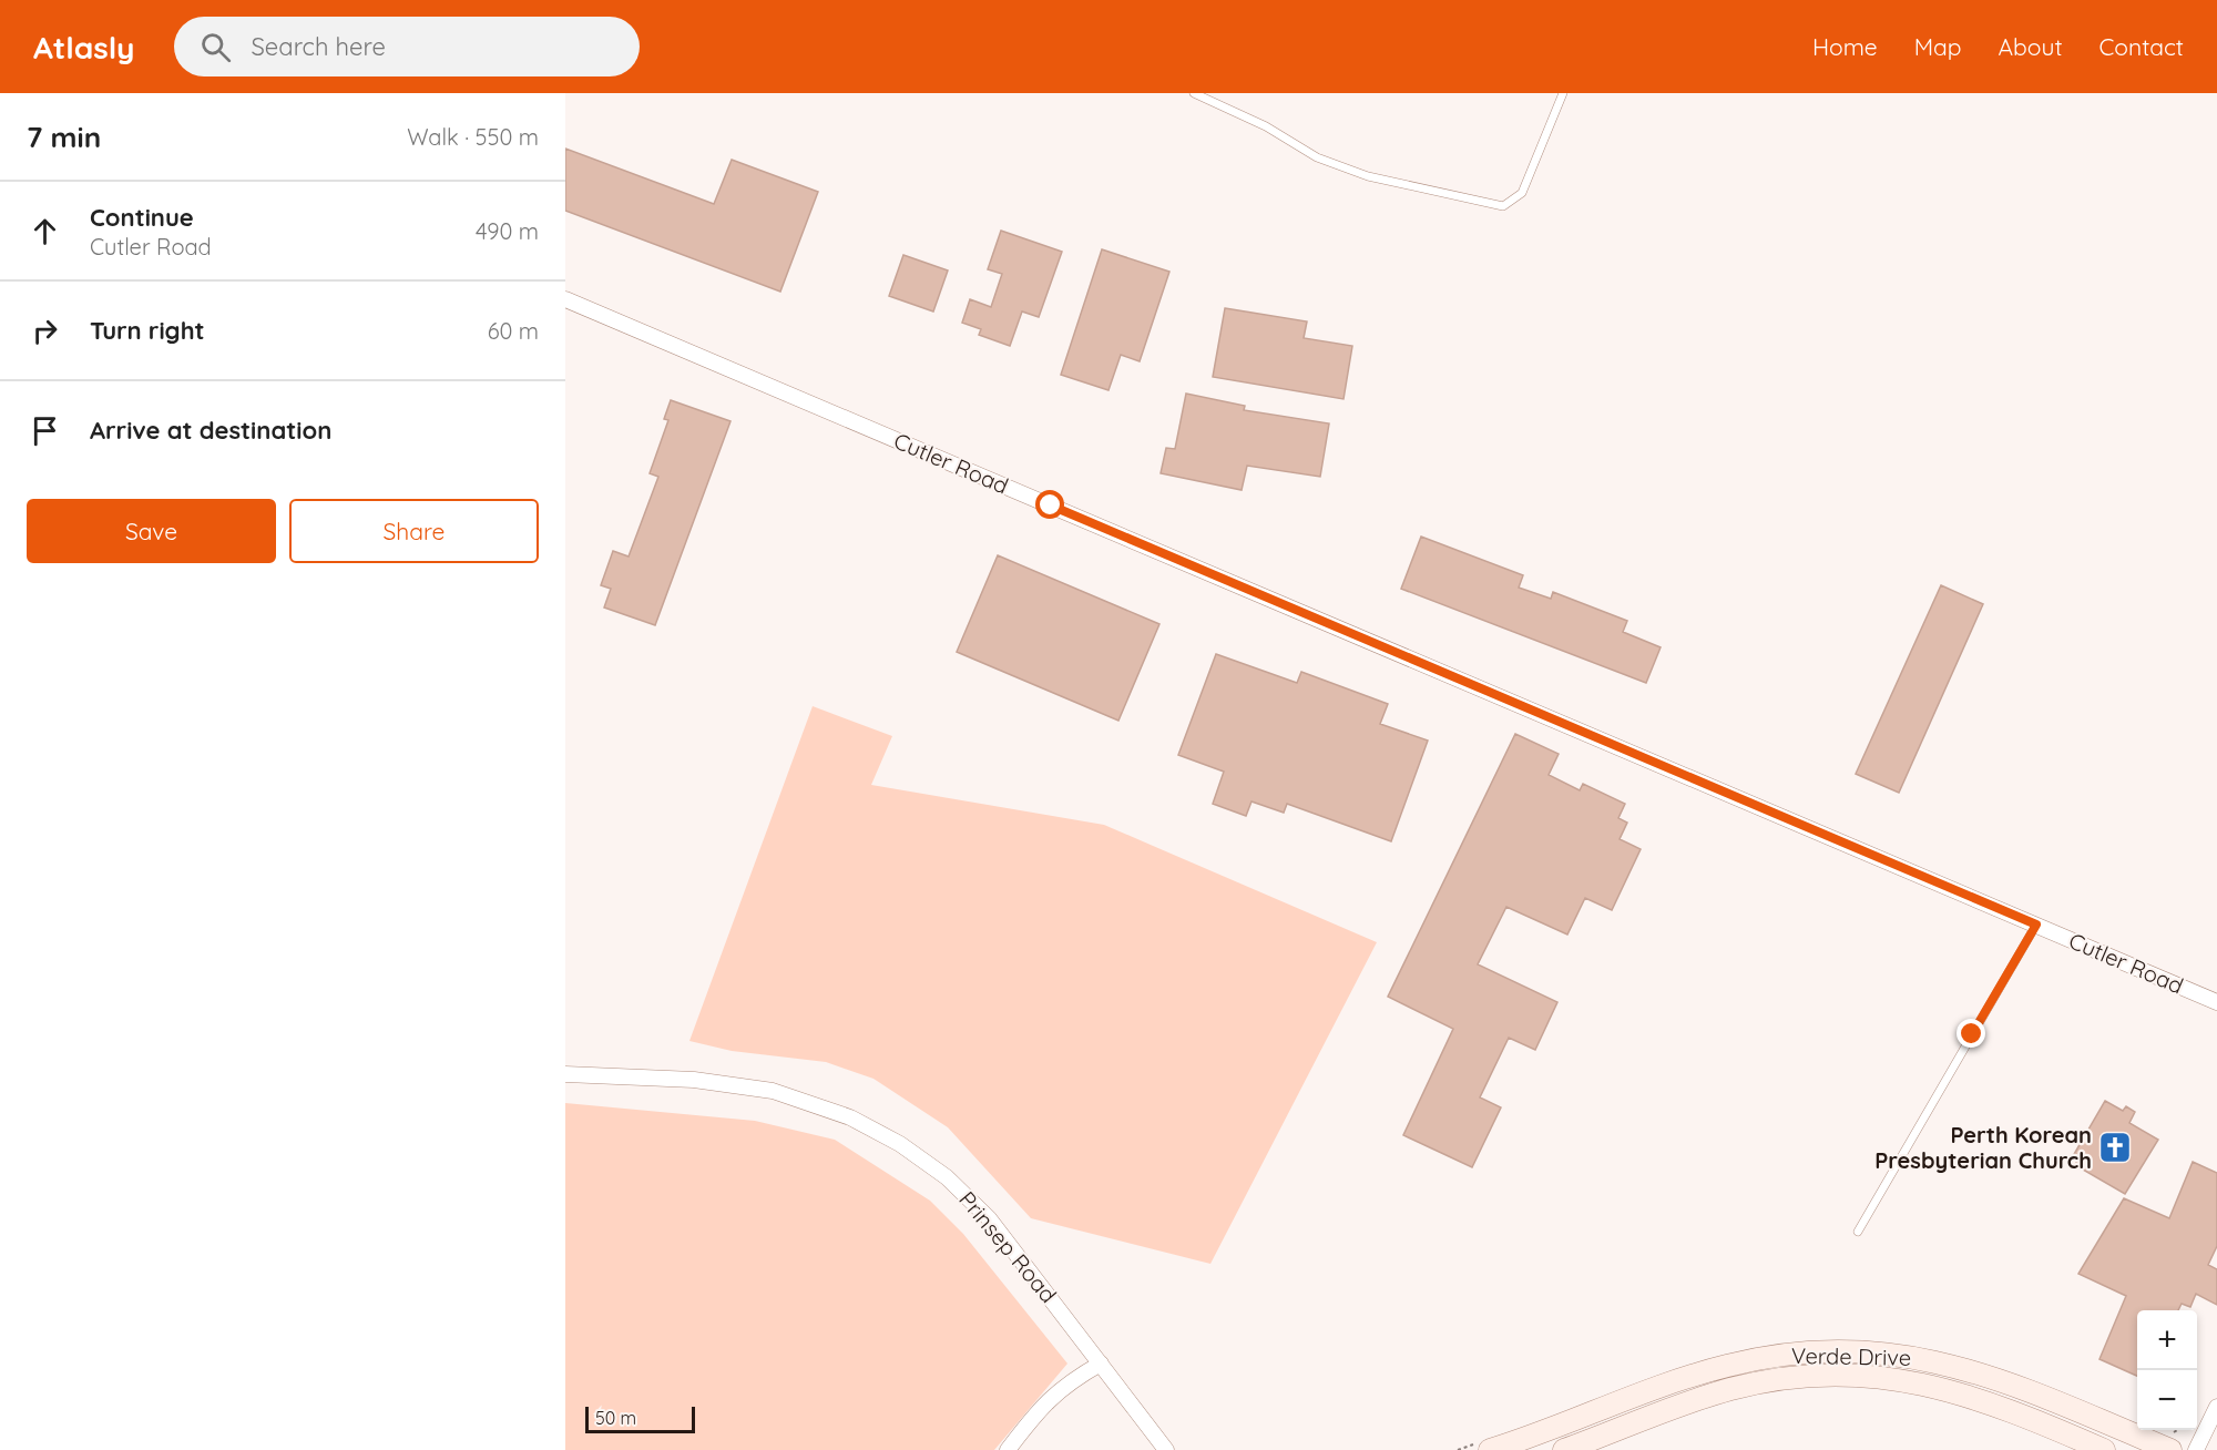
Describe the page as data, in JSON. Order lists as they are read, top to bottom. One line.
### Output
{"streets":{"main road":["Verde Drive"],"street":["Cutler Road","Prinsep Road"]},"places":{"church":["Perth Korean Presbyterian Church"]},"scale_bar":"50 m","page":{"header":"Atlasly","search":"Search here","nav":["Home","Map","About","Contact"],"heading":["7 min","Walk · 550 m"],"list":[["Continue","Cutler Road","490 m"],["Turn right","60 m"],"Arrive at destination"],"buttons":["Save","Share"],"map_buttons":["+","−"],"scale":"50 m"}}
